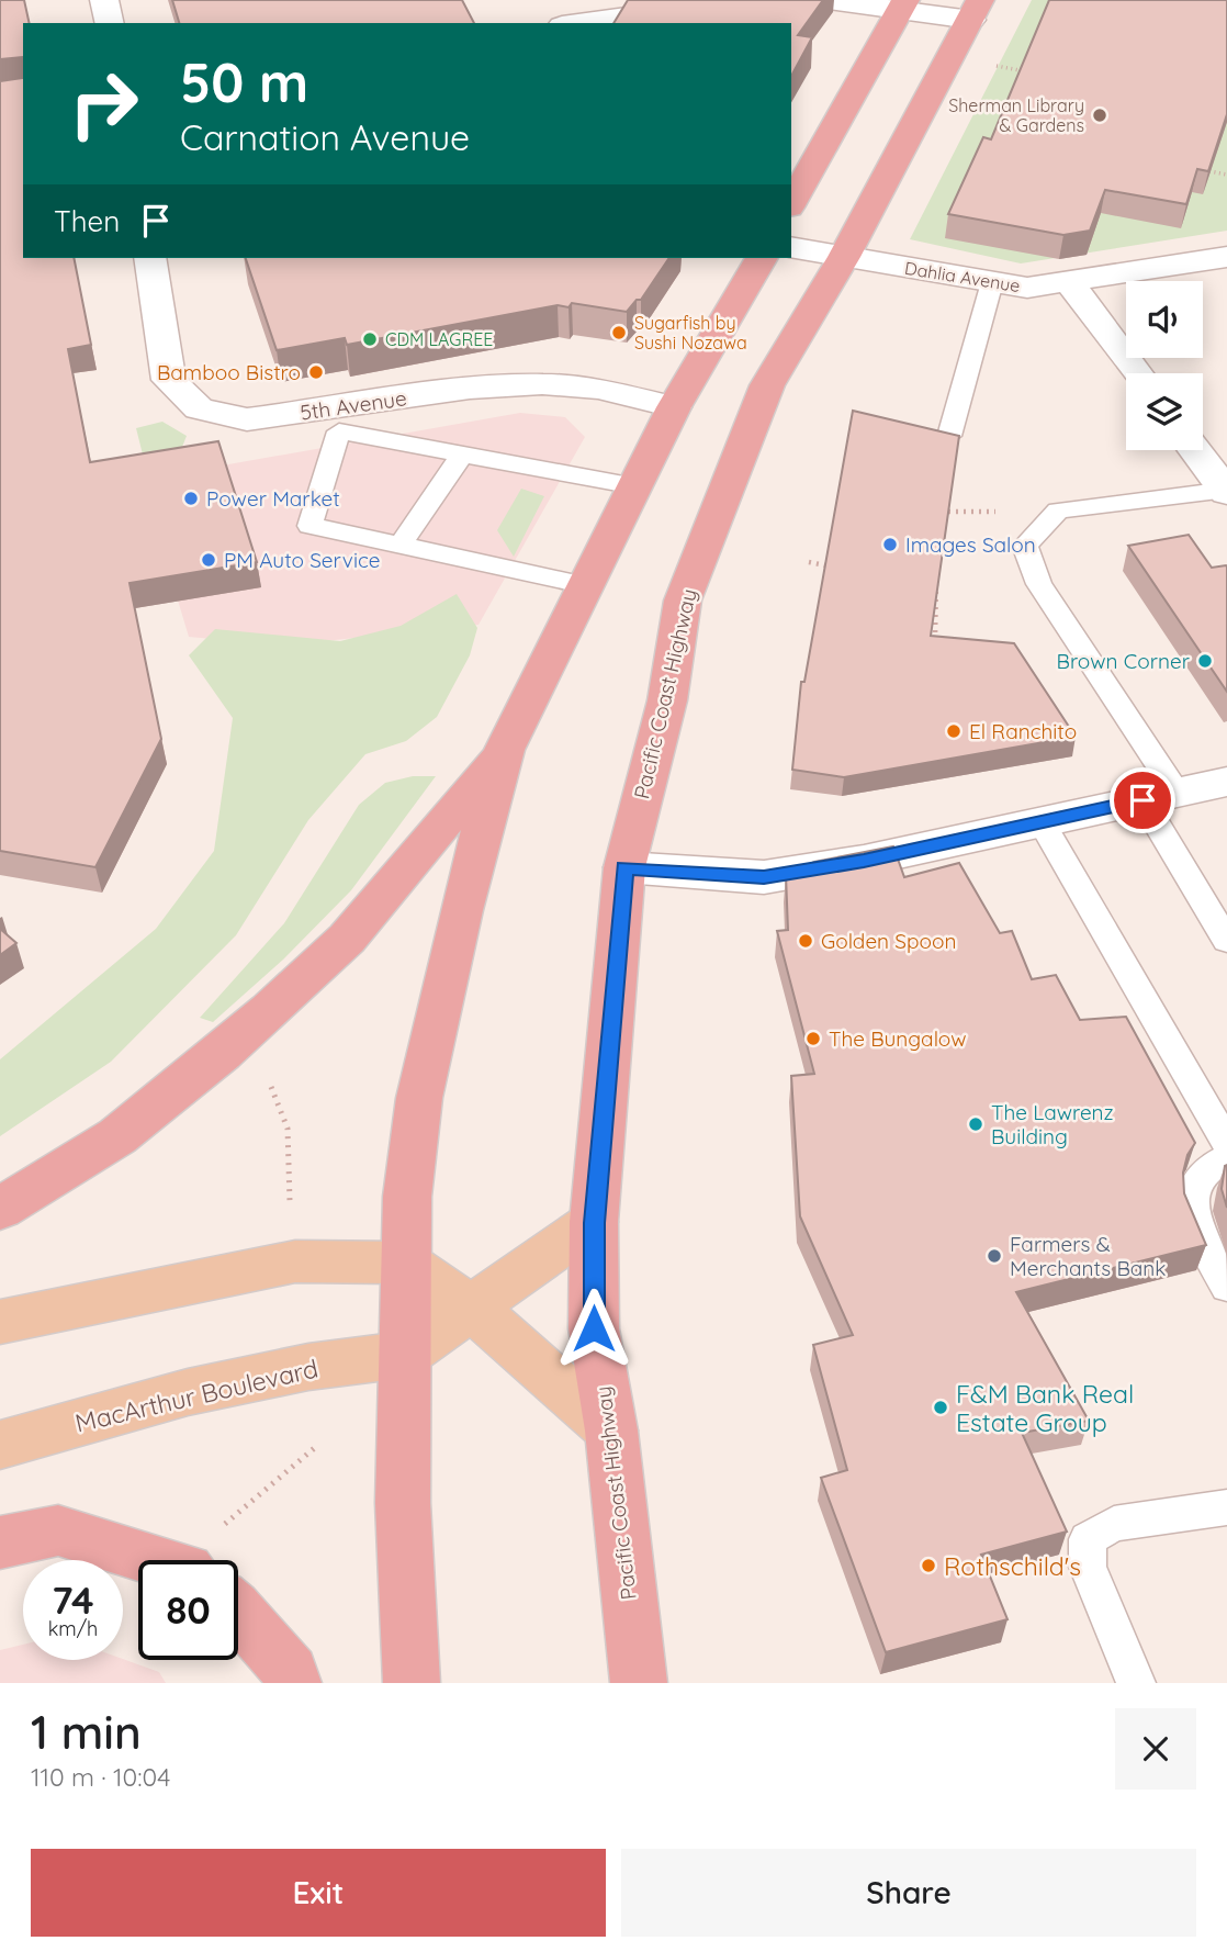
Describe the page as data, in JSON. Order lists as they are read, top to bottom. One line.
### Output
{"streets":{"highway":["Pacific Coast Highway"],"main road":["MacArthur Boulevard"],"street":["Dahlia Avenue","5th Avenue"]},"crossings":[["Dahlia Avenue","Pacific Coast Highway"],["Pacific Coast Highway","MacArthur Boulevard"]],"places":["Sherman Library & Gardens","Sugarfish by Sushi Nozawa","CDM LAGREE","Bamboo Bistro","Power Market","Images Salon","PM Auto Service","Brown Corner","El Ranchito","Golden Spoon","The Bungalow","The Lawrenz Building","Farmers & Merchants Bank","F&M Bank Real Estate Group","Rothschild's"],"page":{"turn":["50 m","Carnation Avenue"],"then":"Then","speed":"74 km/h","limit":"80","heading":["1 min","110 m · 10:04"],"buttons":["Exit","Share"]}}
